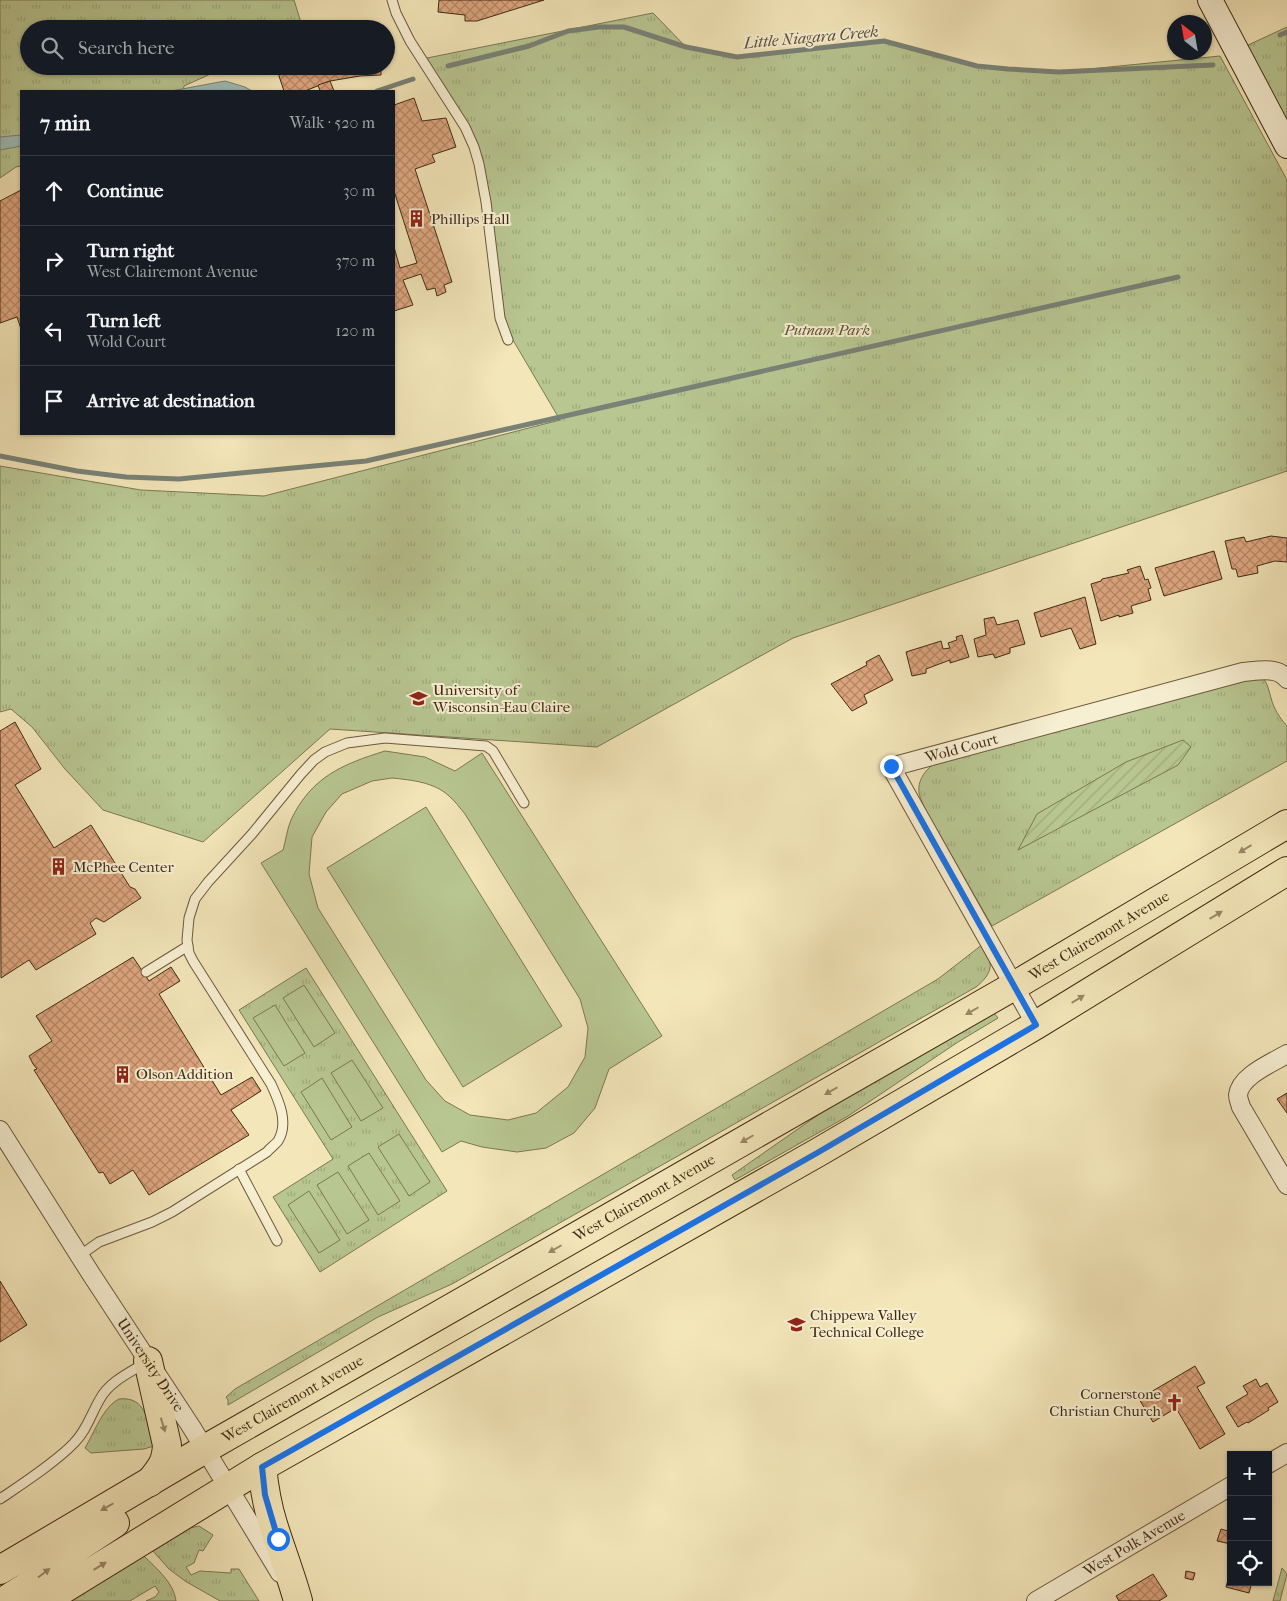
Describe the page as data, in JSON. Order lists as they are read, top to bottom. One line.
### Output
{"streets":{"main road":["West Clairemont Avenue"],"street":["Wold Court","University Drive","West Polk Avenue"]},"crossings":[["Wold Court","West Clairemont Avenue"],["West Clairemont Avenue","University Drive"]],"water":["Little Niagara Creek"],"parks":["Putnam Park"],"places":{"building":["Phillips Hall","McPhee Center","Olson Addition"],"school or university":["University of Wisconsin-Eau Claire","Chippewa Valley Technical College"],"church":["Cornerstone Christian Church"]},"north":"top left","page":{"search":"Search here","heading":["7 min","Walk · 520 m"],"list":[["Continue","30 m"],["Turn right","West Clairemont Avenue","370 m"],["Turn left","Wold Court","120 m"],"Arrive at destination"],"map_buttons":["+","−"]}}
